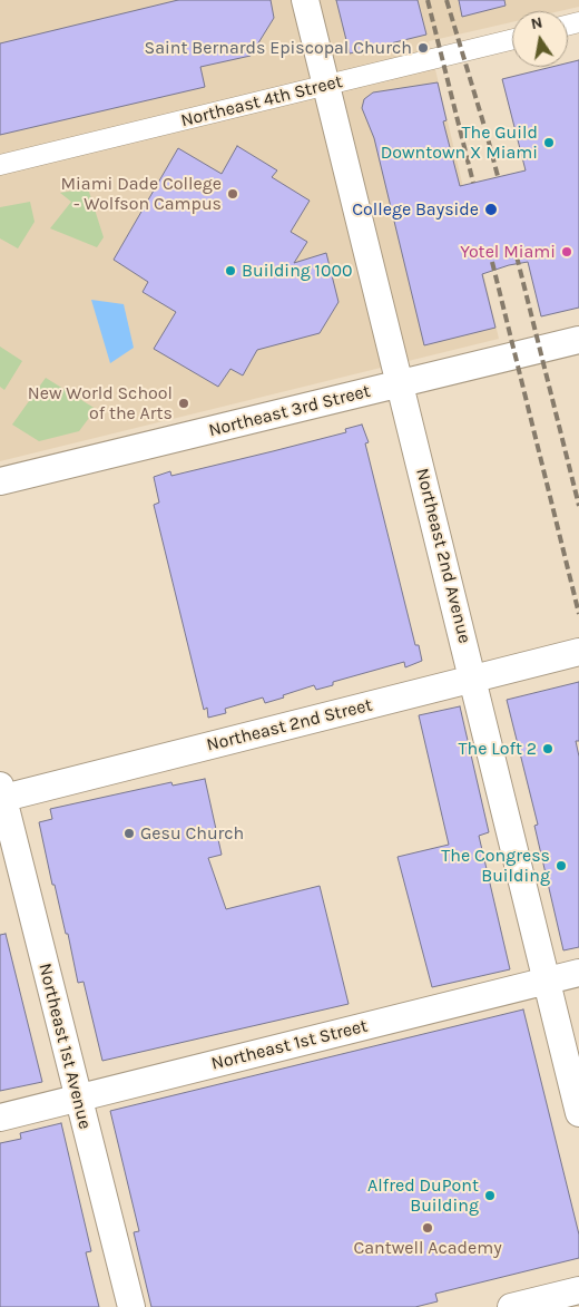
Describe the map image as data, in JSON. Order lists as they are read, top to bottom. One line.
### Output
{"streets":{"main road":["Northeast 3rd Street","Northeast 2nd Avenue","Northeast 2nd Street","Northeast 1st Street","Northeast 1st Avenue"],"street":["Northeast 4th Street"]},"crossings":[["Northeast 4th Street","Northeast 2nd Avenue"],["Northeast 3rd Street","Northeast 2nd Avenue"],["Northeast 2nd Avenue","Northeast 2nd Street"],["Northeast 2nd Avenue","Northeast 1st Street"],["Northeast 2nd Street","Northeast 1st Avenue"],["Northeast 1st Street","Northeast 1st Avenue"]],"places":["Saint Bernards Episcopal Church","The Guild Downtown X Miami","Miami Dade College - Wolfson Campus","College Bayside","Yotel Miami","Building 1000","New World School of the Arts","The Loft 2","Gesu Church","The Congress Building","Alfred DuPont Building","Cantwell Academy"],"north":"top"}
